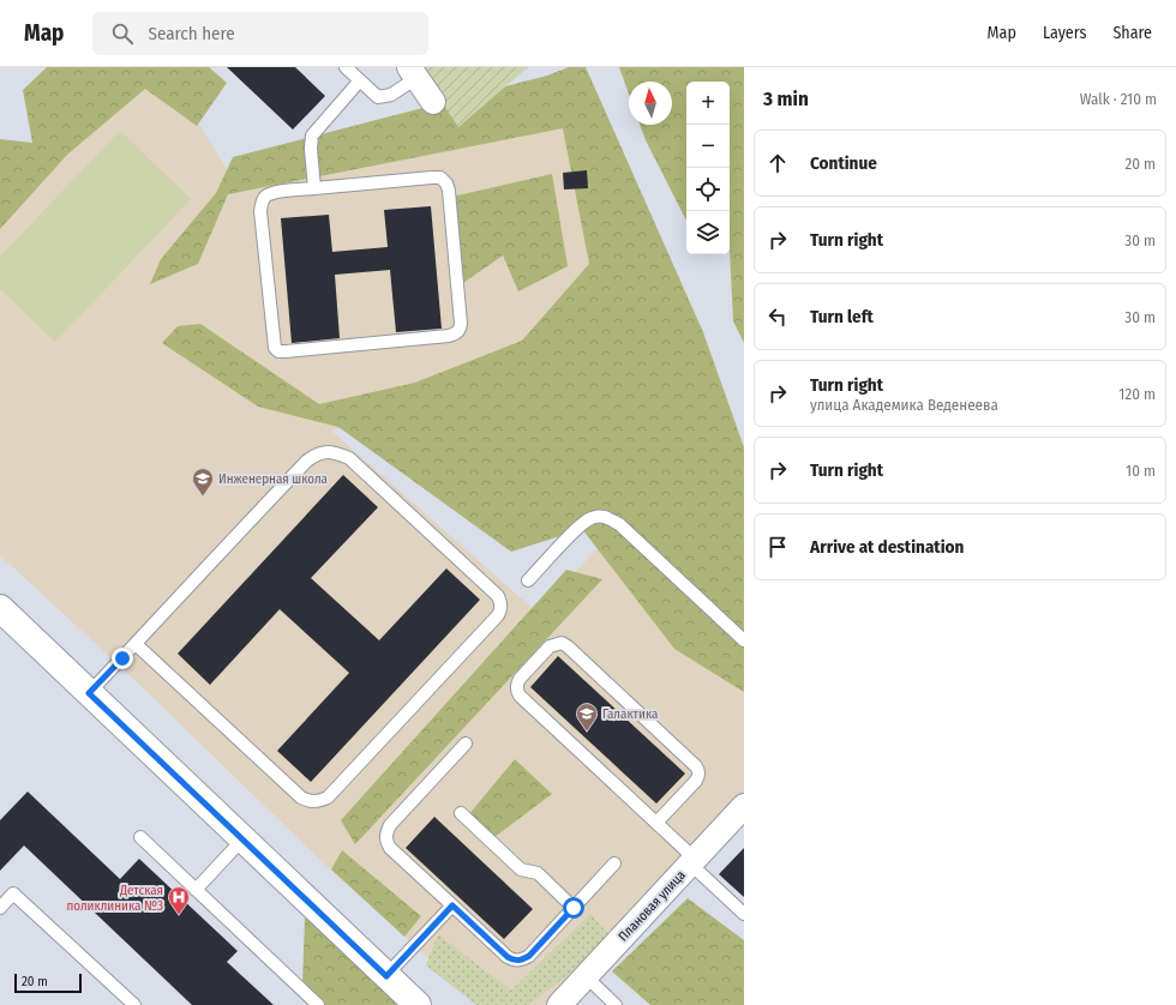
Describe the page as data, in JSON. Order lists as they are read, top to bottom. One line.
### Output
{"streets":{"street":["Плановая улица"]},"places":{"school or university":["Инженерная школа","Галактика"],"hospital":["Детская поликлиника №3"]},"scale_bar":"20 m","north":"top","page":{"header":"Map","search":"Search here","nav":["Map","Layers","Share"],"heading":["3 min","Walk · 210 m"],"map_buttons":["+","−"],"list":[["Continue","20 m"],["Turn right","30 m"],["Turn left","30 m"],["Turn right","улица Академика Веденеева","120 m"],["Turn right","10 m"],"Arrive at destination"],"scale":"20 m"}}
